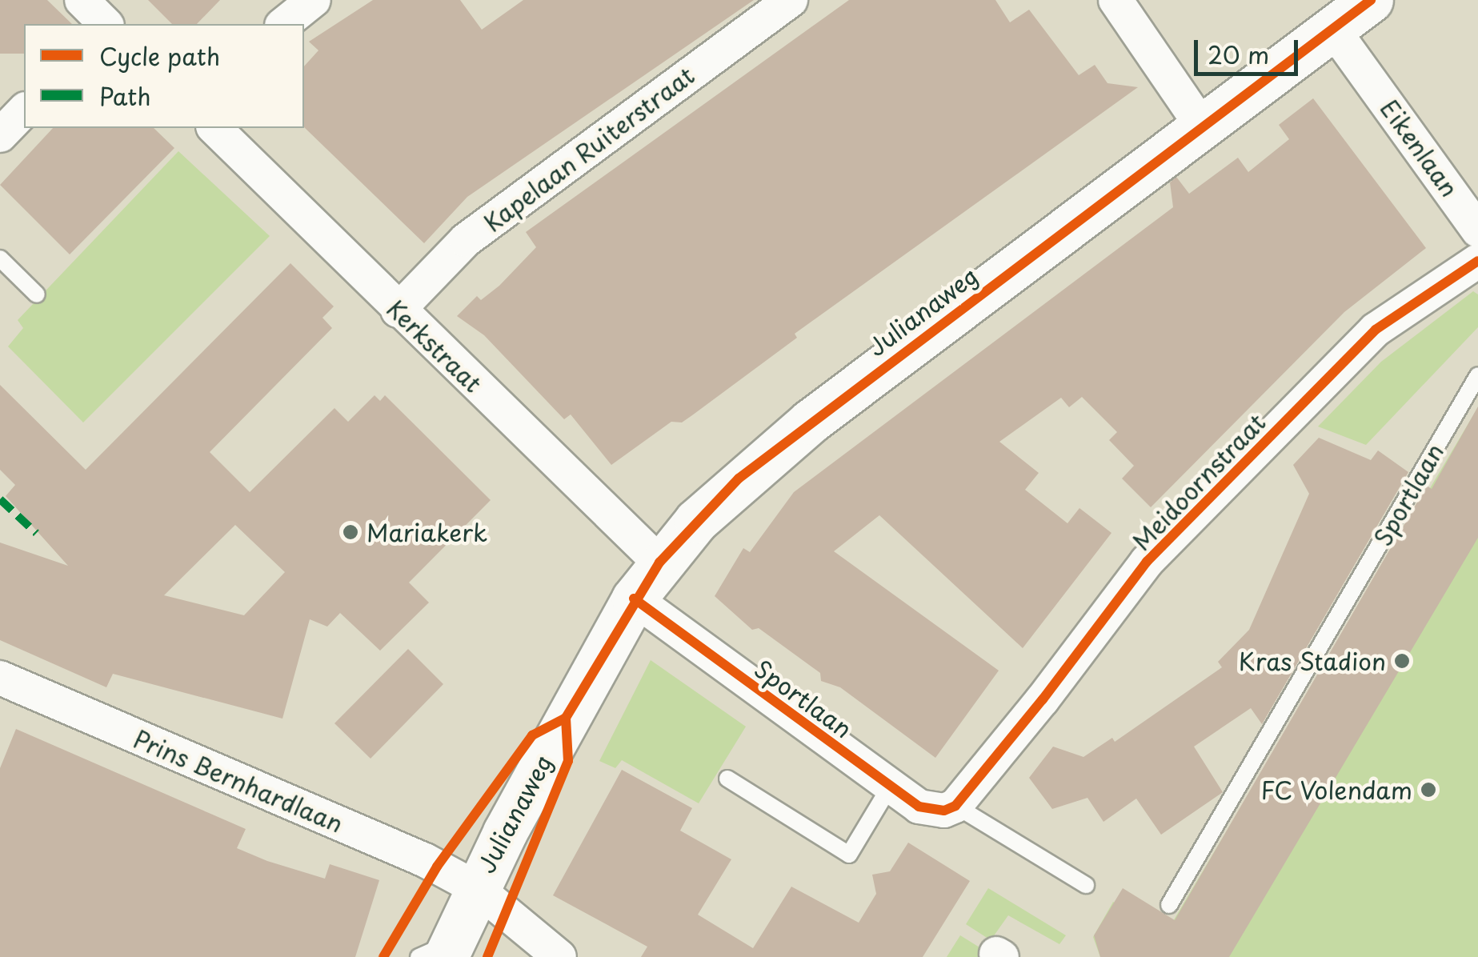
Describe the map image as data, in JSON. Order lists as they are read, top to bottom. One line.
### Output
{"streets":{"main road":["Julianaweg"],"street":["Eikenlaan","Kapelaan Ruiterstraat","Kerkstraat","Meidoornstraat","Sportlaan","Prins Bernhardlaan"]},"crossings":[["Eikenlaan","Julianaweg"],["Kapelaan Ruiterstraat","Kerkstraat"],["Julianaweg","Kerkstraat"],["Julianaweg","Sportlaan"],["Julianaweg","Prins Bernhardlaan"],["Meidoornstraat","Sportlaan"]],"places":["Mariakerk","Kras Stadion","FC Volendam"],"legend":["Cycle path","Path"],"scale_bar":"20 m"}
